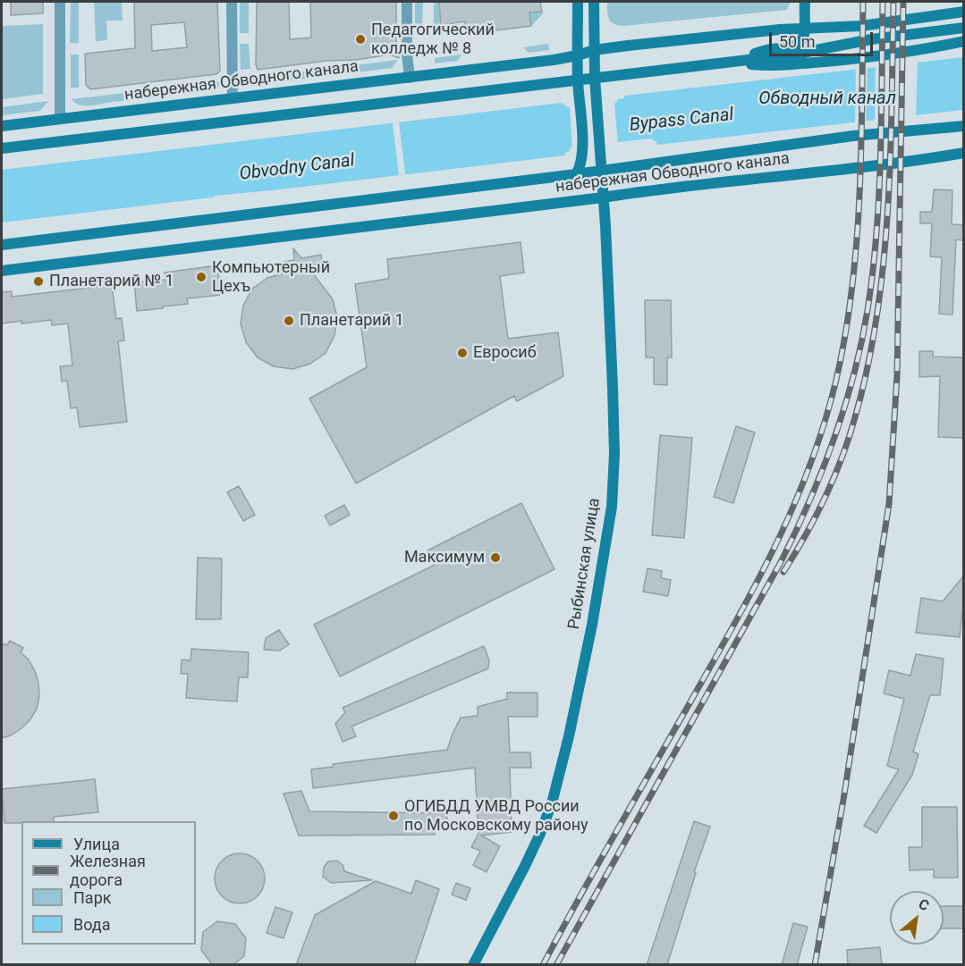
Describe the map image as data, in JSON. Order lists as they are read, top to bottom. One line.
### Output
{"streets":{"main road":["набережная Обводного канала","Рыбинская улица"]},"crossings":[["набережная Обводного канала","Рыбинская улица"]],"water":["Обводный канал","Bypass Canal","Obvodny Canal"],"places":["Педагогический колледж № 8","Компьютерный Цехъ","Планетарий № 1","Планетарий 1","Евросиб","Максимум","ОГИБДД УМВД России по Московскому району"],"legend":["Улица","Железная дорога","Парк","Вода"],"scale_bar":"50 m","north":"top right"}
